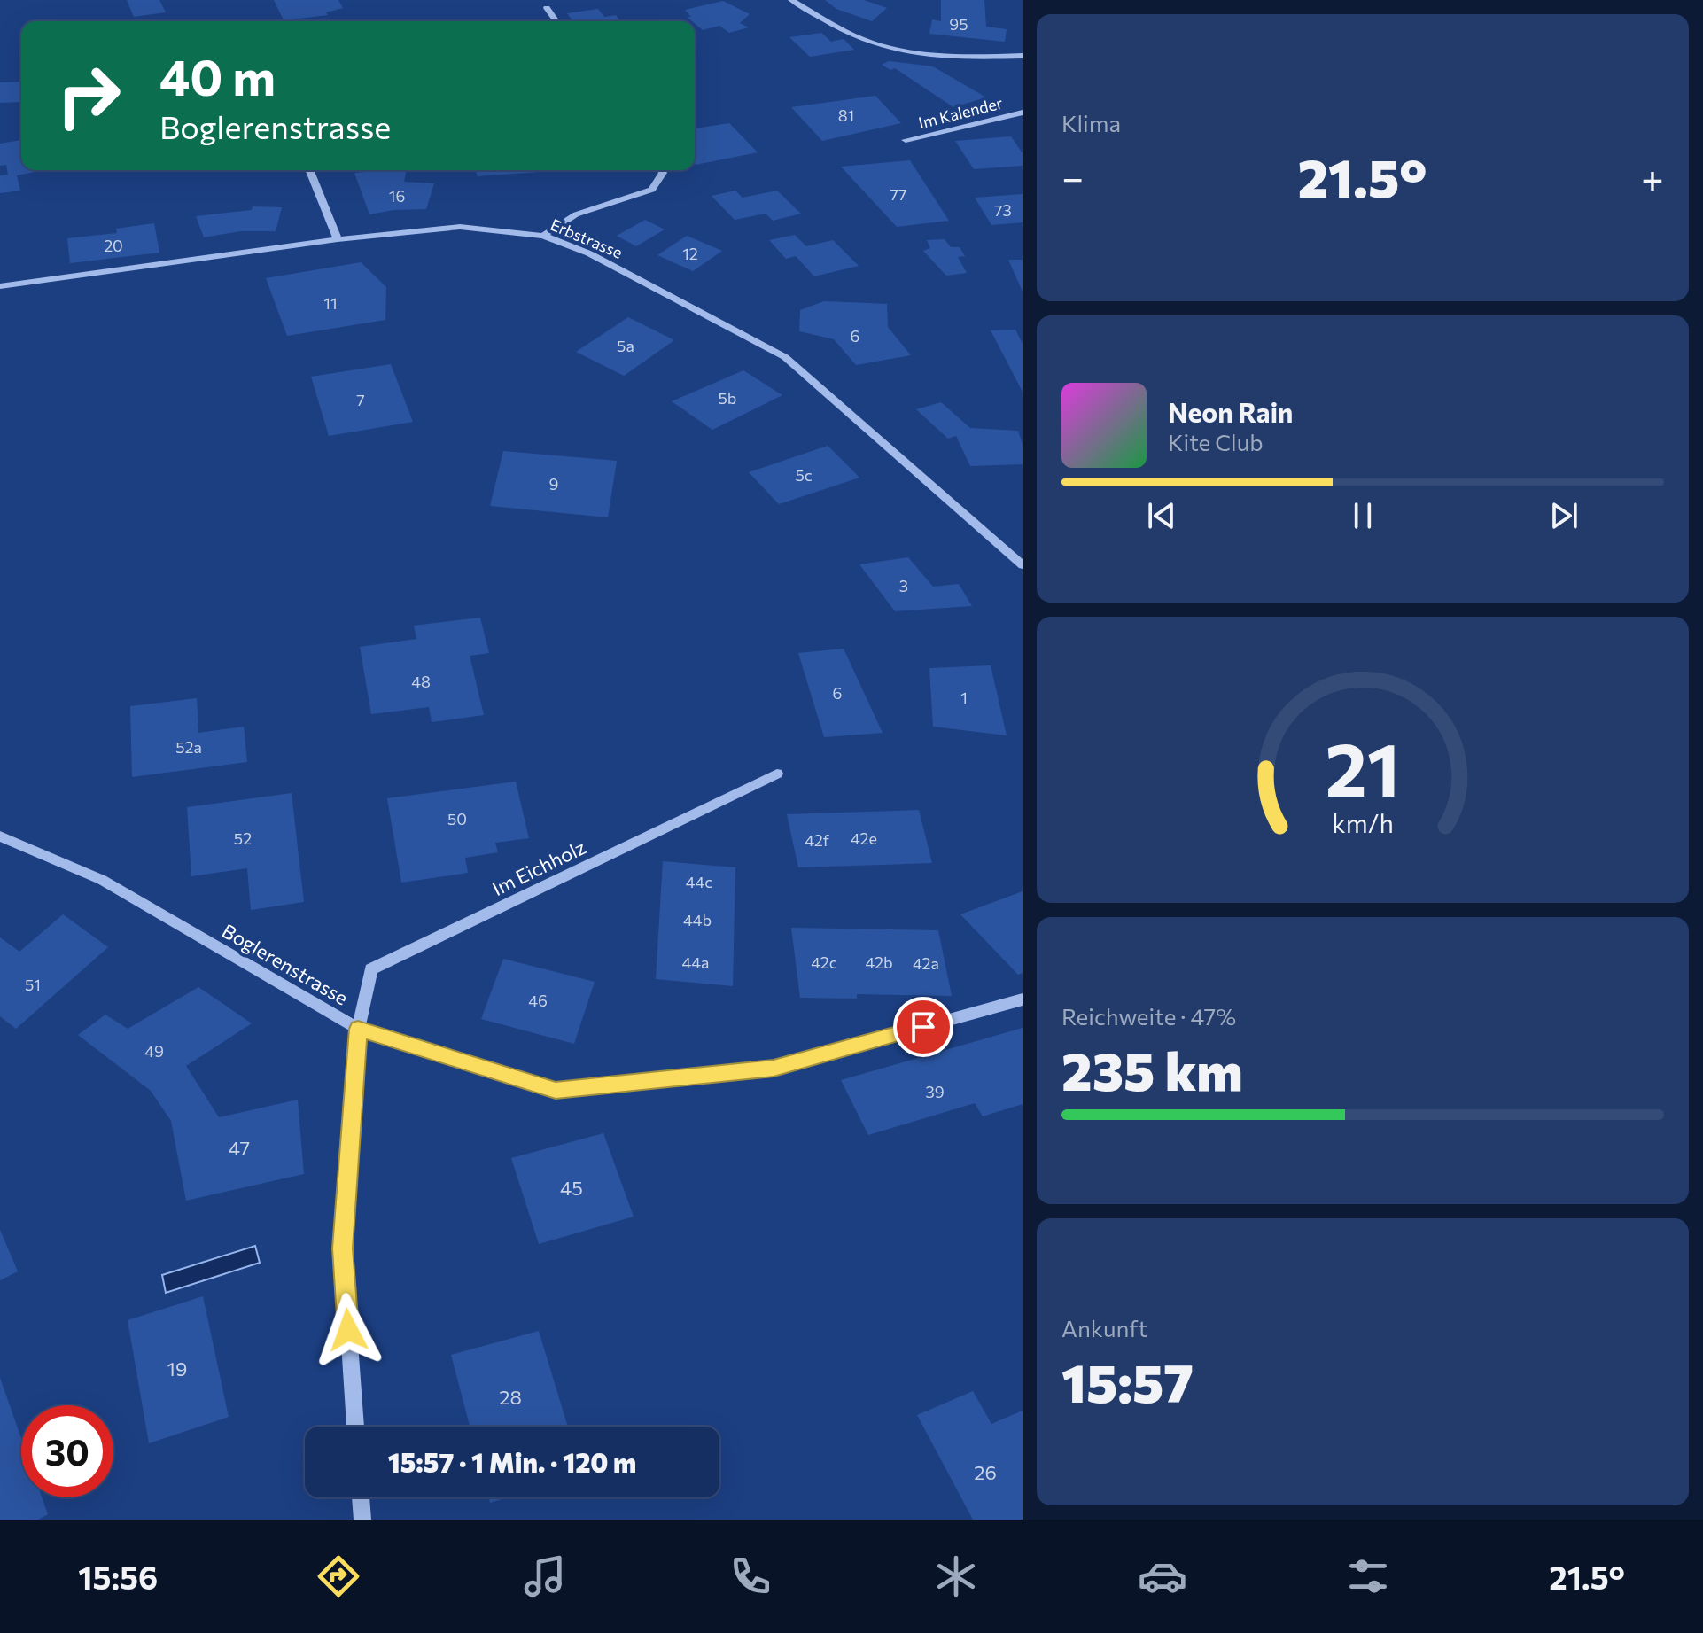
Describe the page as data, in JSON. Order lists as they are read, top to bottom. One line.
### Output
{"streets":{"street":["Im Kalender","Erbstrasse","Im Eichholz","Boglerenstrasse"]},"crossings":[["Im Eichholz","Boglerenstrasse"]],"house_numbers":["95","81","77","16","73","20","12","11","6","5a","5b","7","5c","9","3","48","6","1","52a","50","52","42e","42f","44c","44b","44a","42c","42b","42a","51","46","49","39","47","45","19","28","26"],"page":{"tile":["Klima",["Reichweite · 47%","235 km"],["Ankunft","15:57"]],"turn":["40 m","Boglerenstrasse"],"heat":["−","21.5°","+"],"song":["Neon Rain","Kite Club"],"limit":"30","trip":"15:57 · 1 Min. · 120 m","tabs":["15:56","21.5°"],"gauge":["21","km/h"]}}
